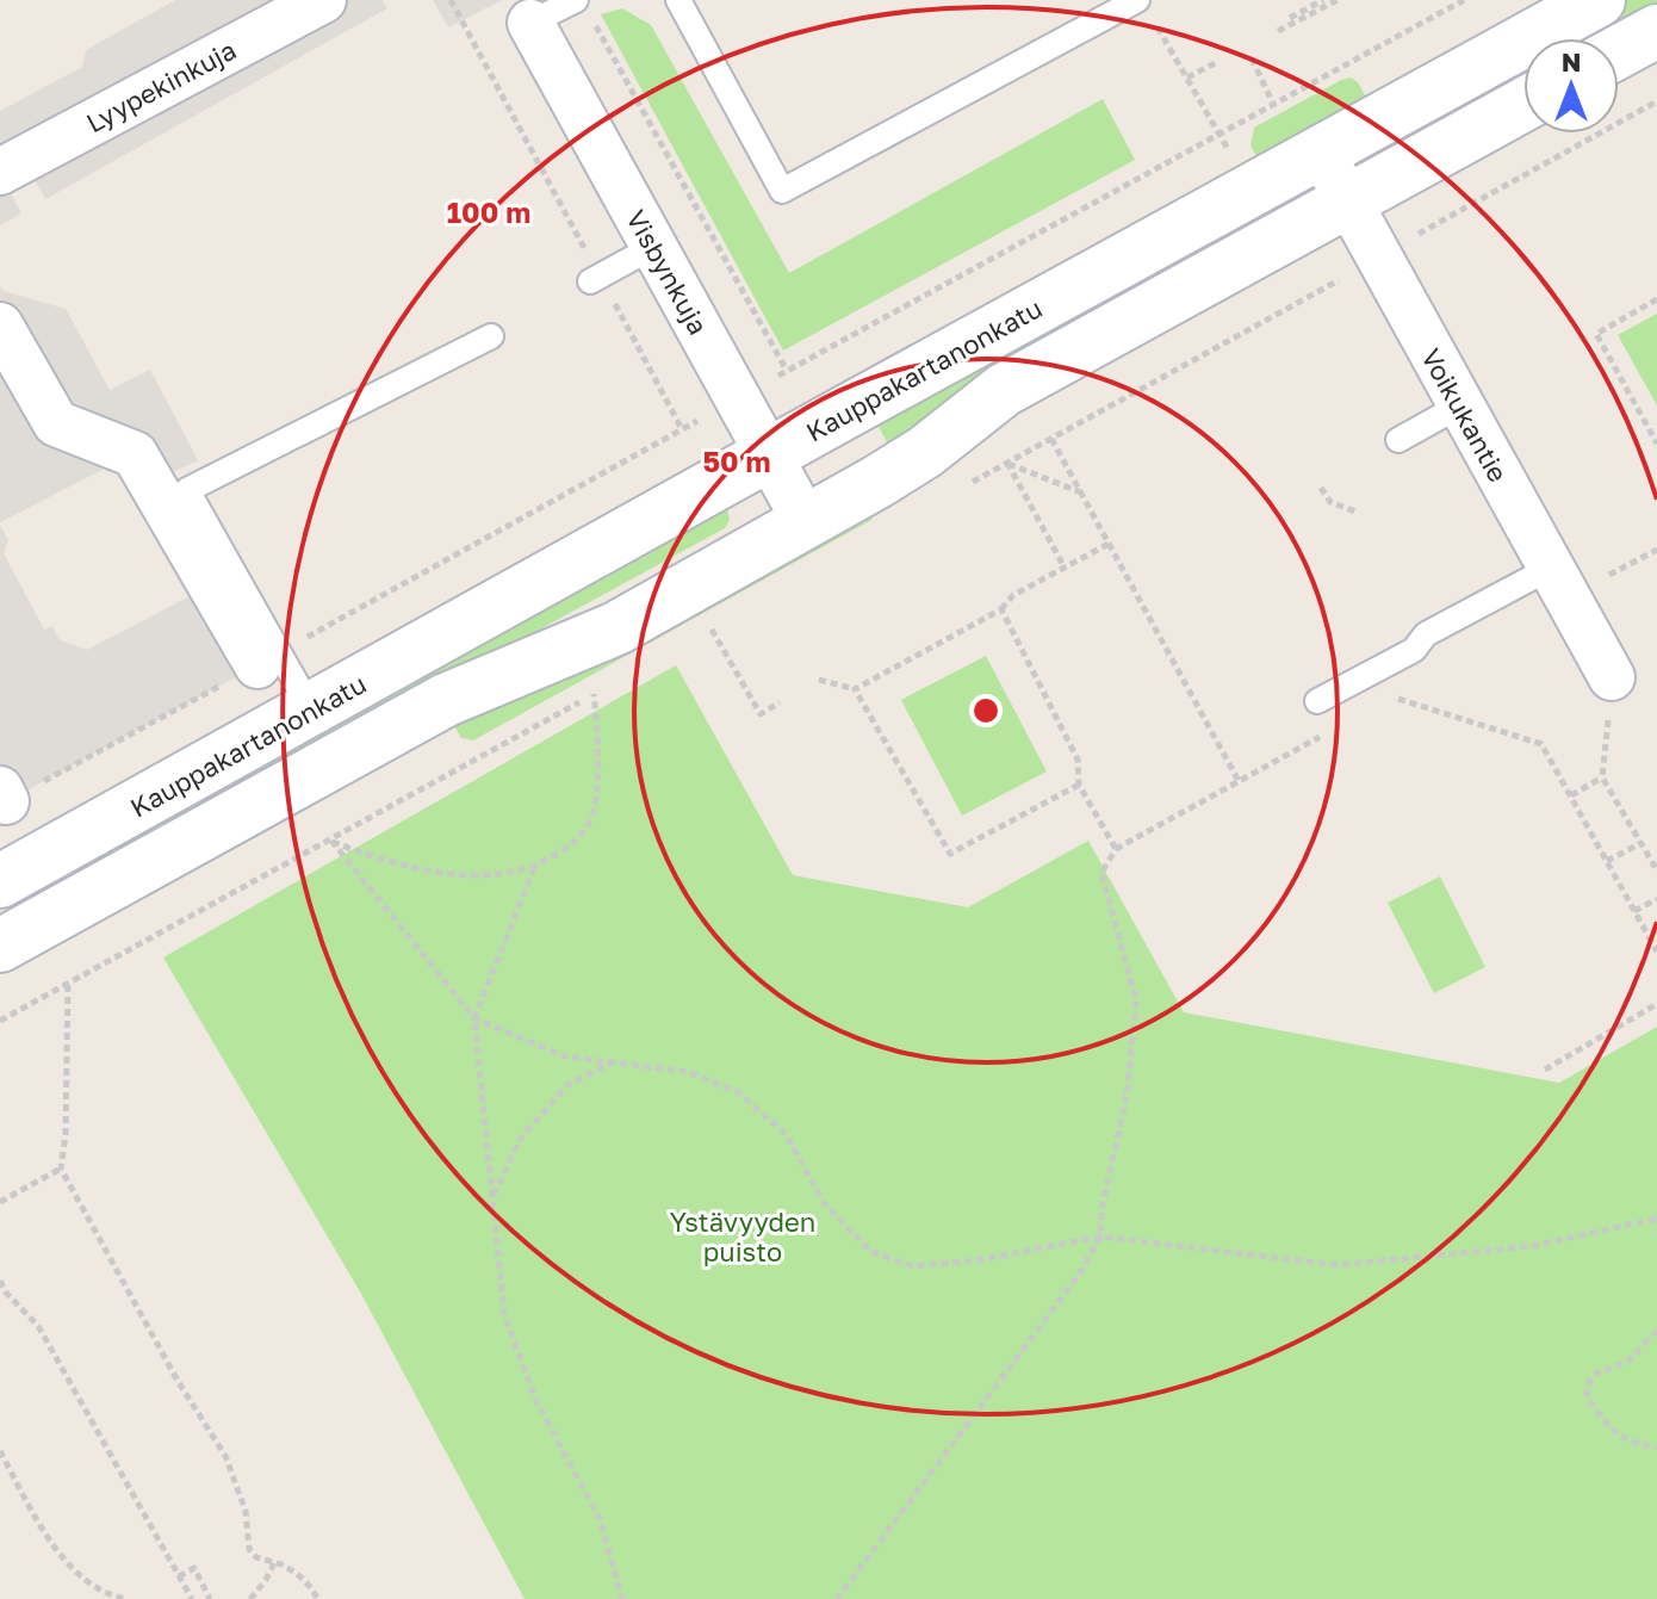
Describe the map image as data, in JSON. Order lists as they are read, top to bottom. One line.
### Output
{"streets":{"main road":["Kauppakartanonkatu"],"street":["Lyypekinkuja","Visbynkuja","Voikukantie"]},"crossings":[["Visbynkuja","Kauppakartanonkatu"],["Kauppakartanonkatu","Voikukantie"]],"parks":["Ystävyyden puisto"],"north":"top","rings":["100 m","50 m"]}
